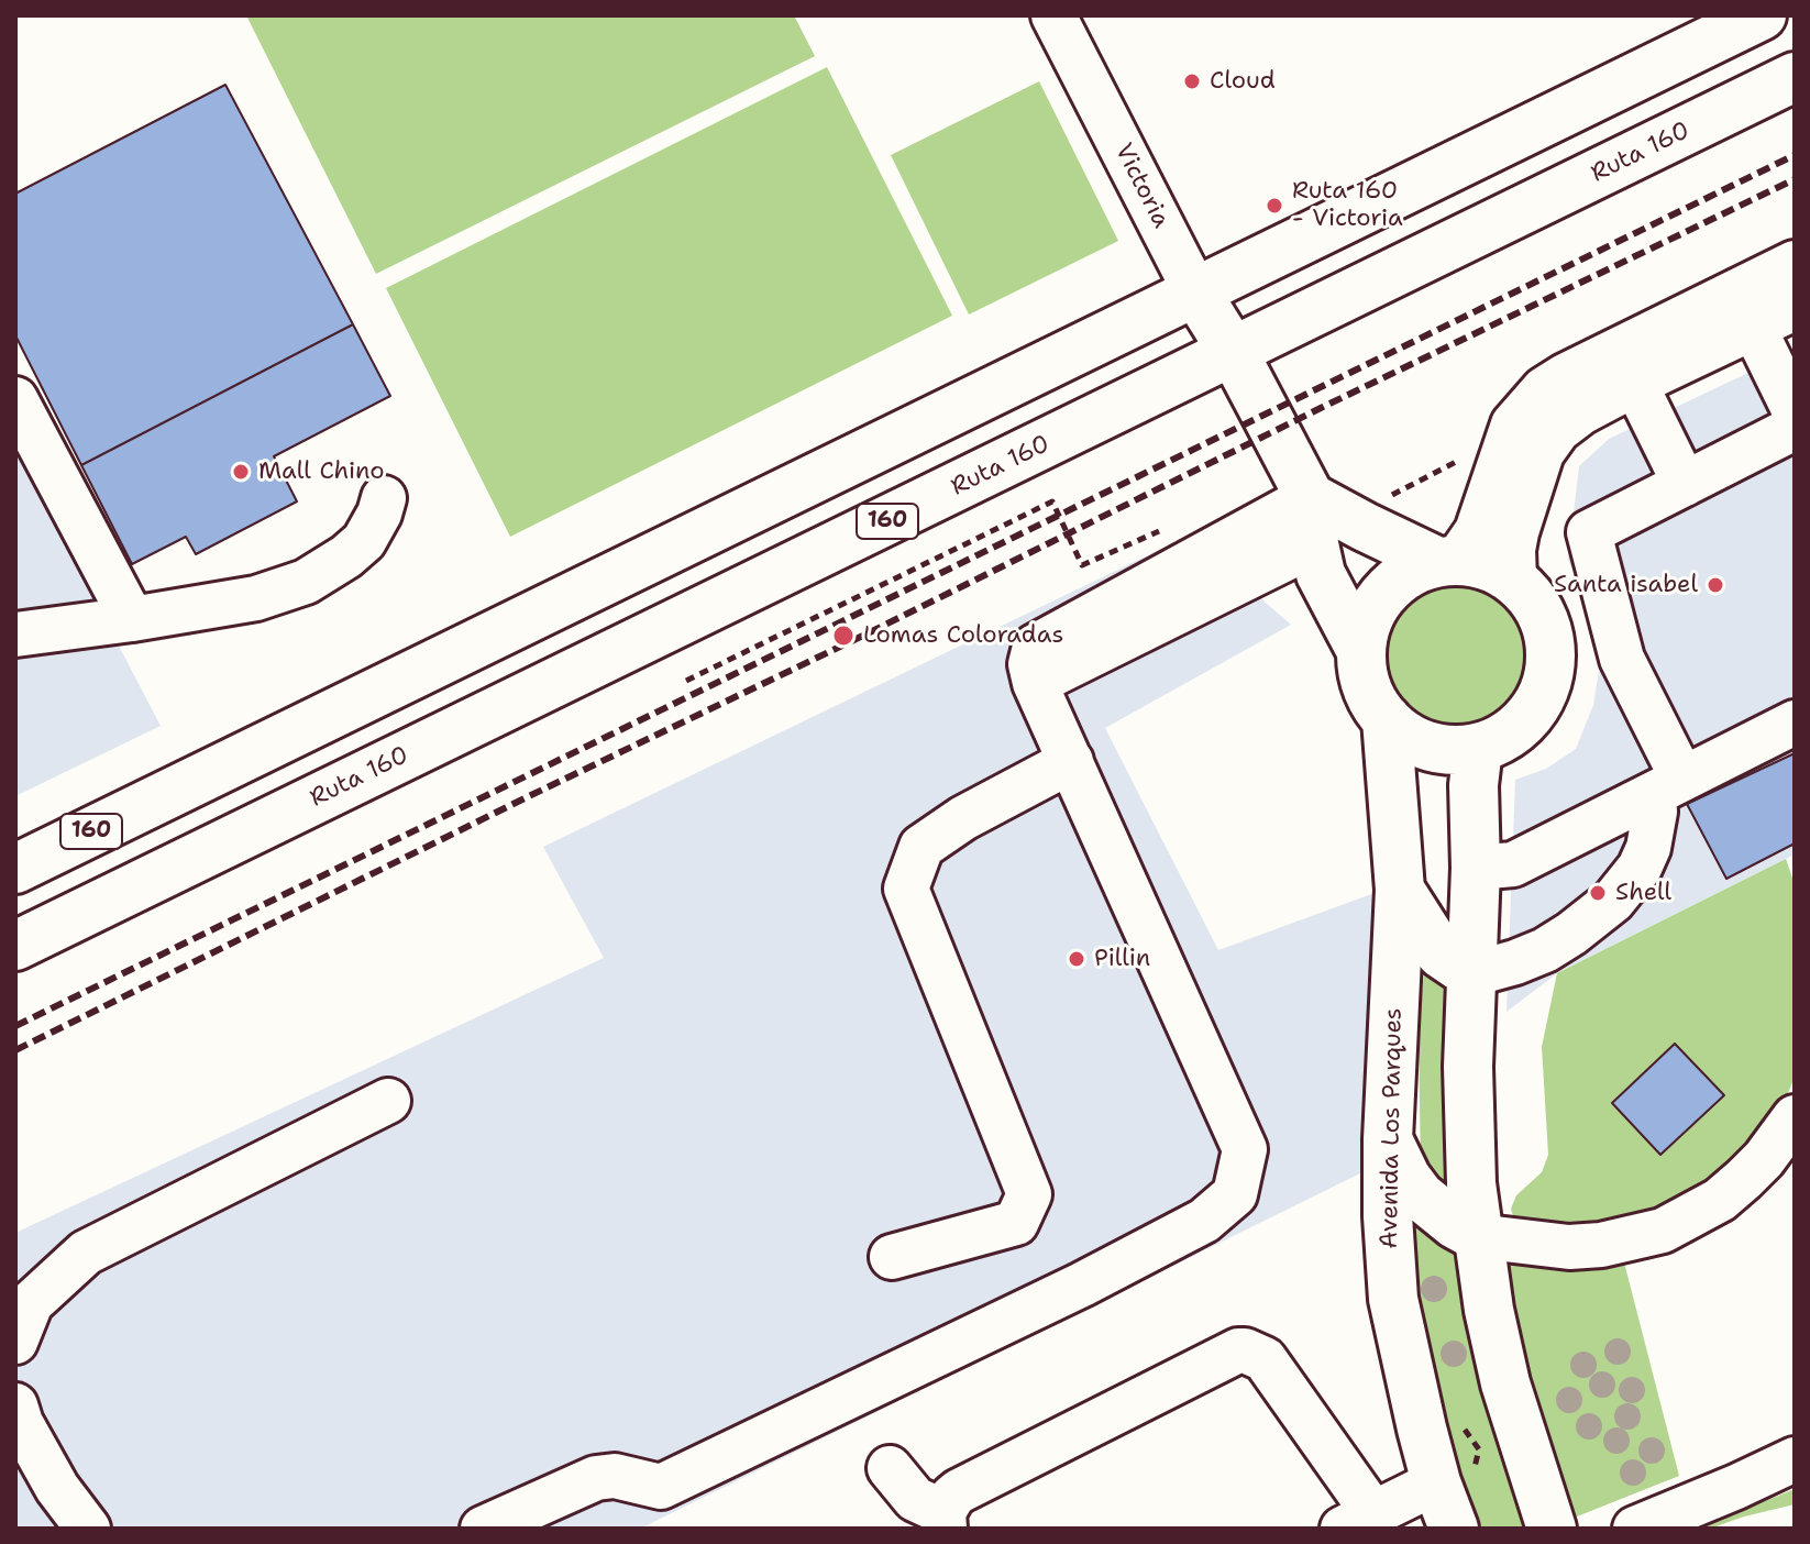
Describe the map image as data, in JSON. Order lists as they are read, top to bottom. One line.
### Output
{"streets":{"main road":["Ruta 160","Victoria","160","Avenida Los Parques"]},"crossings":[["Ruta 160","Victoria"],["Ruta 160","Avenida Los Parques"],["Victoria","160"],["Victoria","Avenida Los Parques"]],"places":["Cloud","Ruta 160 - Victoria","Mall Chino","Santa isabel","Lomas Coloradas","Shell","Pillin"]}
